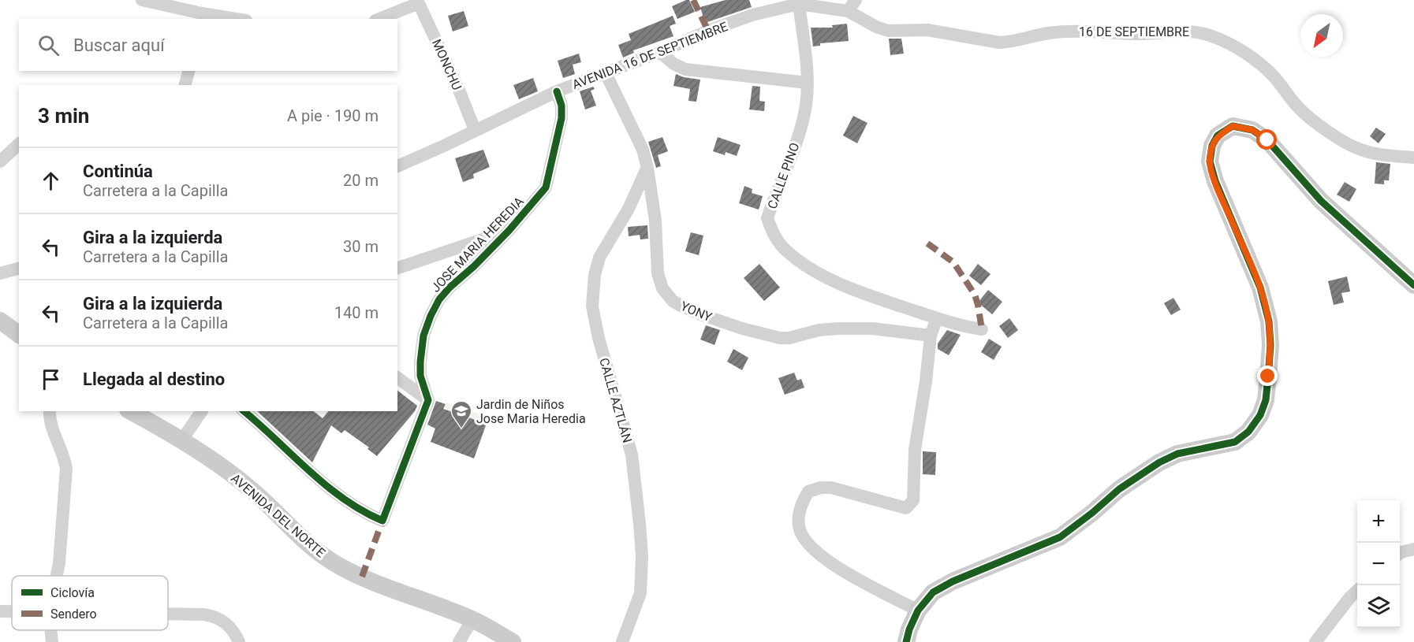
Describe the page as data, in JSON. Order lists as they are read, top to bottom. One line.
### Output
{"streets":{"street":["16 DE SEPTIEMBRE","AVENIDA 16 DE SEPTIEMBRE","MONCHU","CALLE PINO","JOSE MARIA HEREDIA","YONY","CALLE AZTLÁN","AVENIDA DEL NORTE"]},"crossings":[["16 DE SEPTIEMBRE","AVENIDA 16 DE SEPTIEMBRE"],["AVENIDA 16 DE SEPTIEMBRE","MONCHU"],["AVENIDA 16 DE SEPTIEMBRE","CALLE PINO"],["AVENIDA 16 DE SEPTIEMBRE","JOSE MARIA HEREDIA"],["AVENIDA 16 DE SEPTIEMBRE","YONY"],["YONY","CALLE AZTLÁN"]],"places":{"school or university":["Jardin de Niños Jose Maria Heredia"]},"legend":["Ciclovía","Sendero"],"north":"bottom left","page":{"search":"Buscar aquí","heading":["3 min","A pie · 190 m"],"list":[["Continúa","Carretera a la Capilla","20 m"],["Gira a la izquierda","Carretera a la Capilla","30 m"],["Gira a la izquierda","Carretera a la Capilla","140 m"],"Llegada al destino"],"map_buttons":["+","−"]}}
